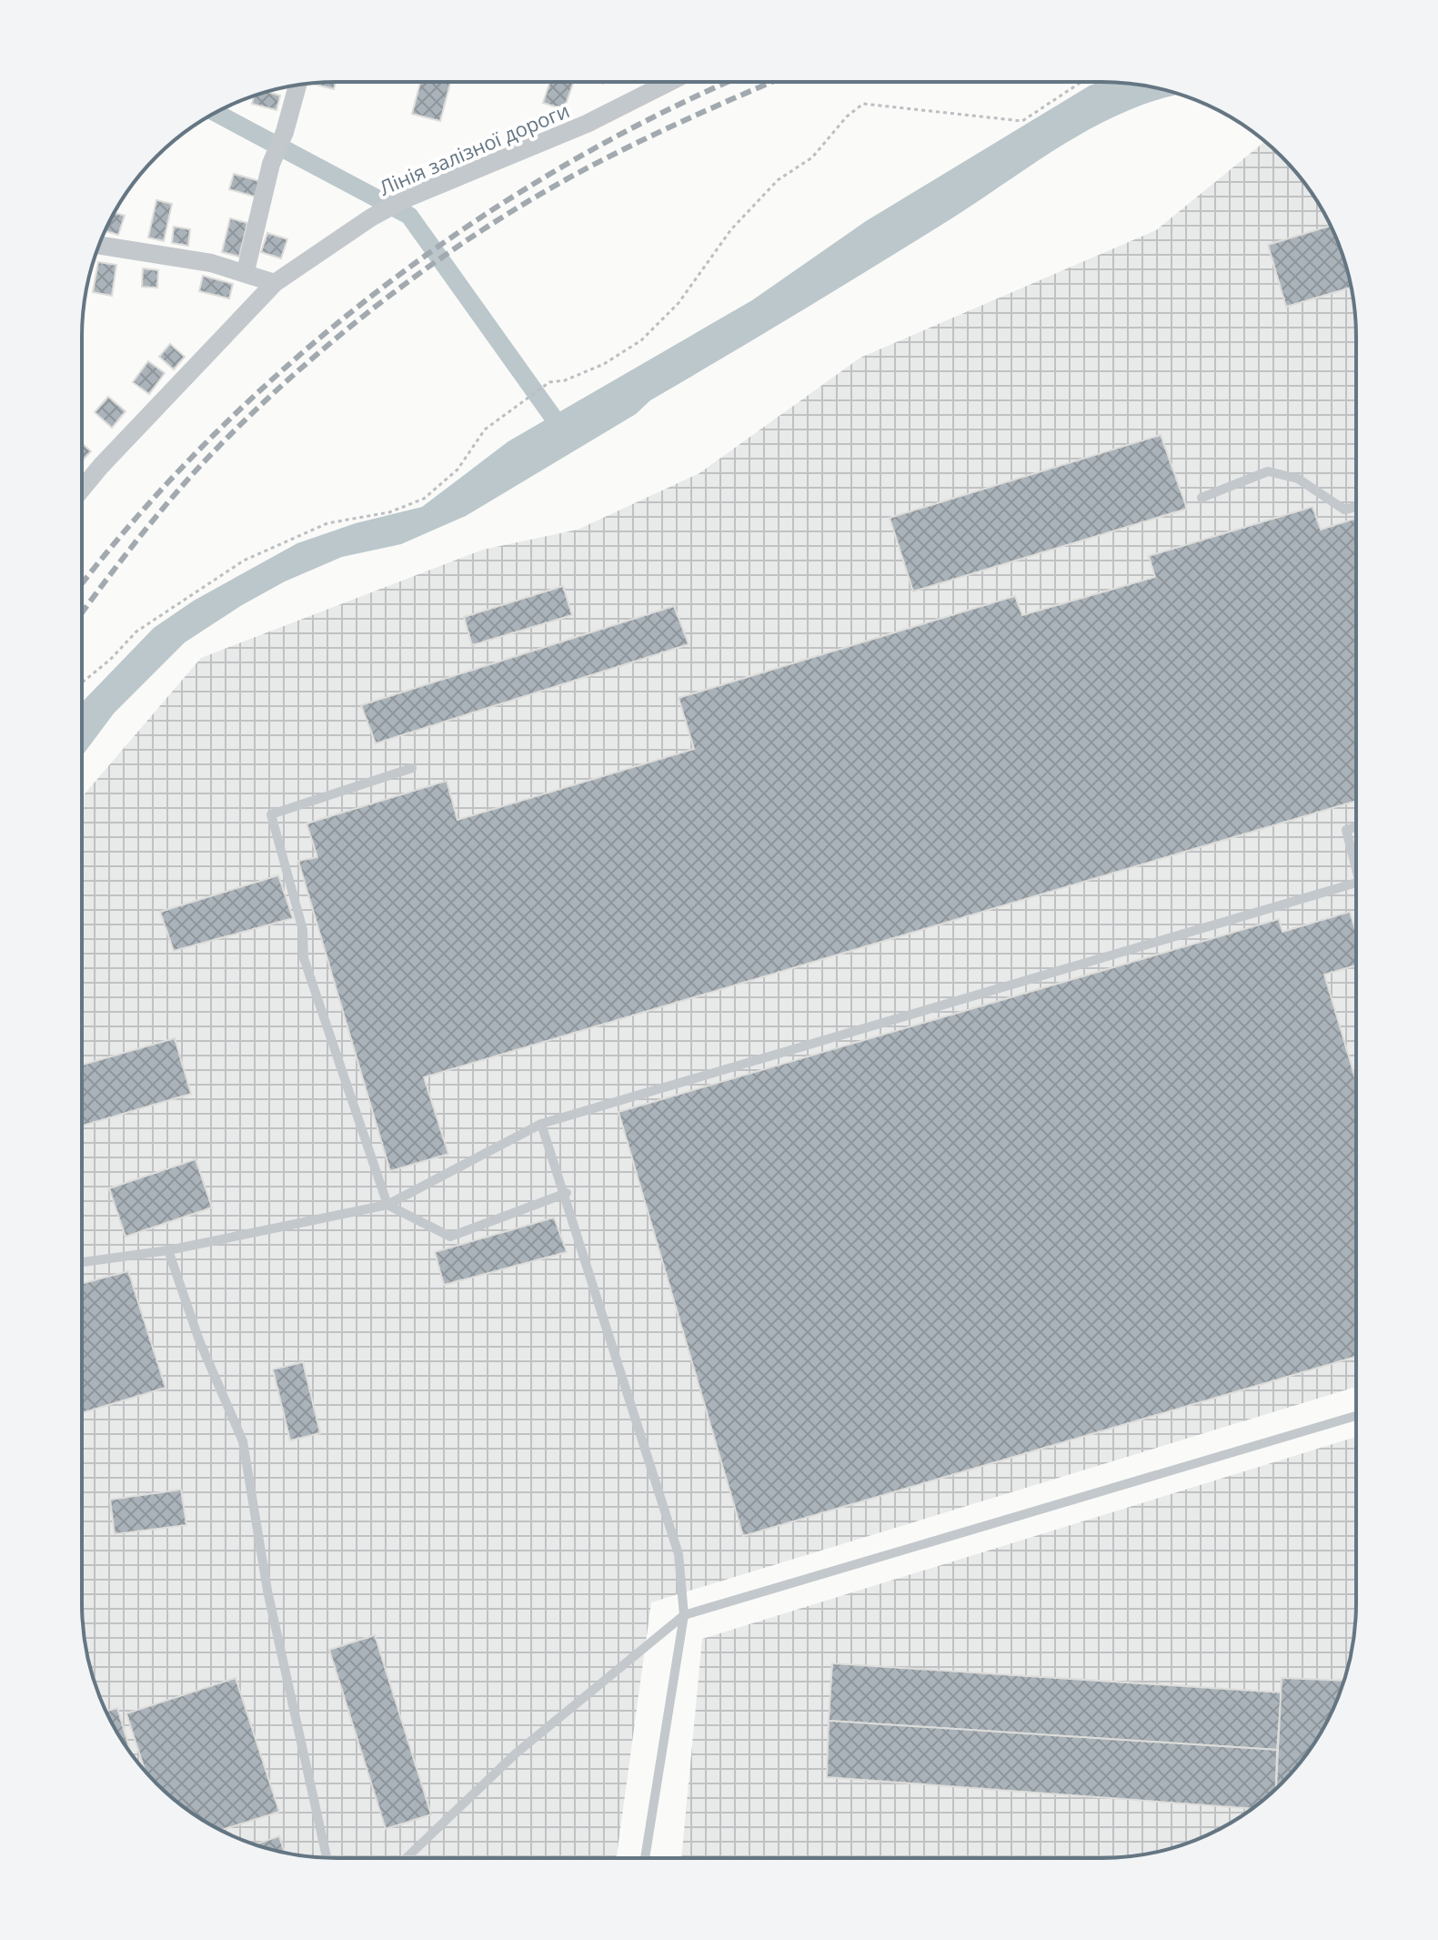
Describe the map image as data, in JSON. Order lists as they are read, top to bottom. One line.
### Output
{"streets":{"street":["Лінія залізної дороги"]}}
